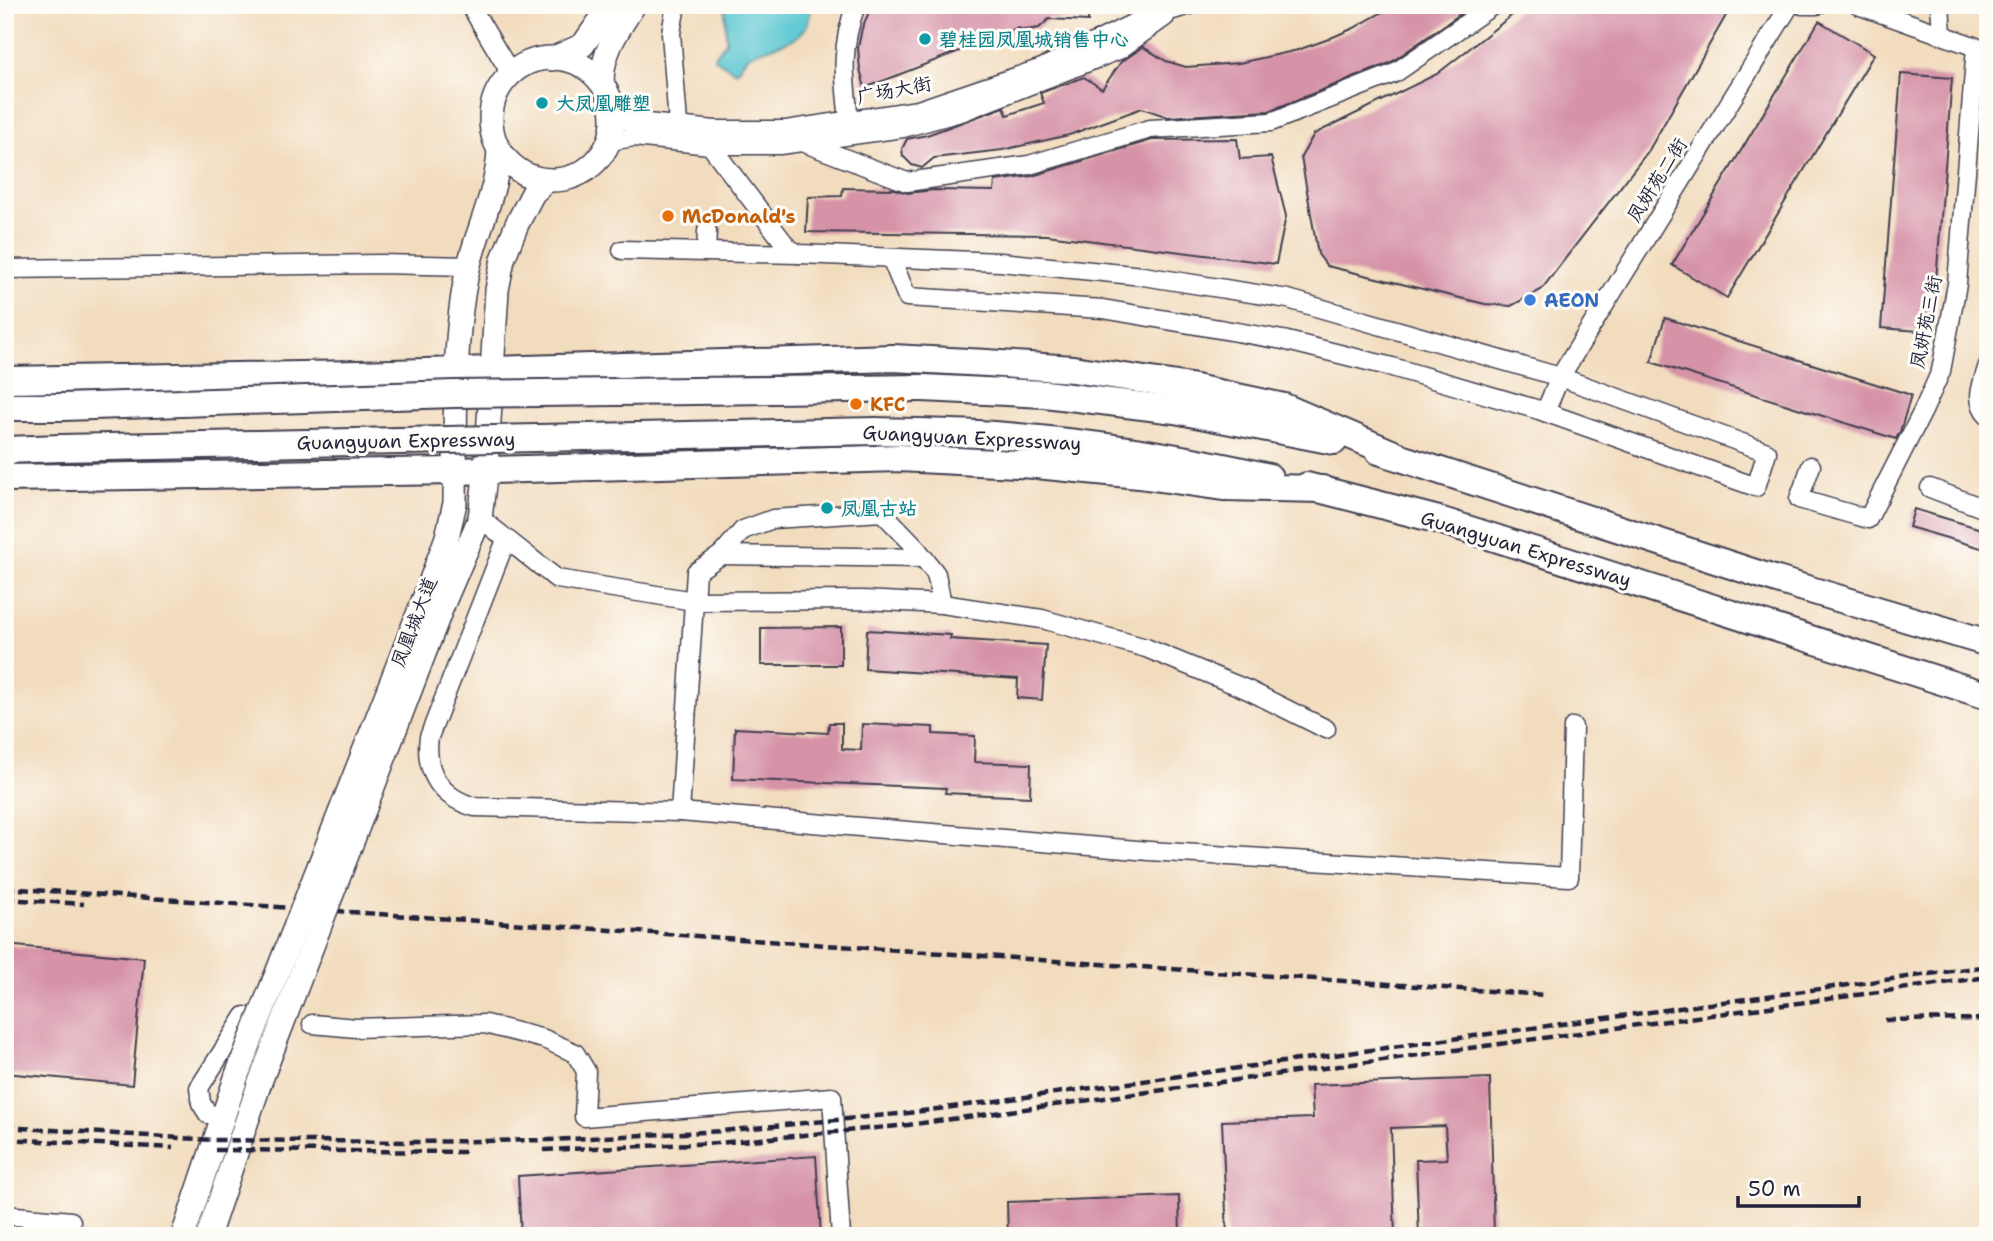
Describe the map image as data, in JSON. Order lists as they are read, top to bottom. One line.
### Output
{"streets":{"highway":["Guangyuan Expressway"],"main road":["凤凰城大道"],"street":["广场大街","凤妍苑二街","凤妍苑三街"]},"crossings":[["广场大街","凤凰城大道"]],"places":["碧桂园凤凰城销售中心","大凤凰雕塑","McDonald's","AEON","KFC","凤凰古站"],"scale_bar":"50 m"}
